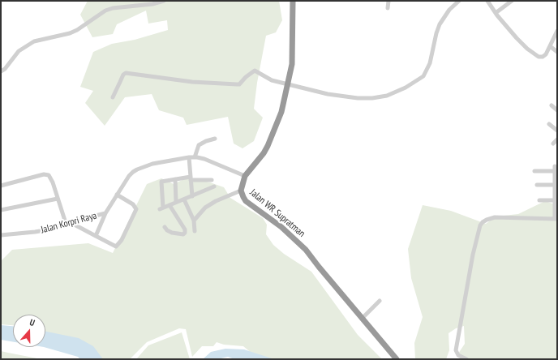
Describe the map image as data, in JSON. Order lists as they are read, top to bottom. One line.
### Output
{"streets":{"highway":["Jalan WR Supratman"],"street":["Jalan Korpri Raya"]},"crossings":[["Jalan WR Supratman","Jalan Korpri Raya"]],"north":"top"}
